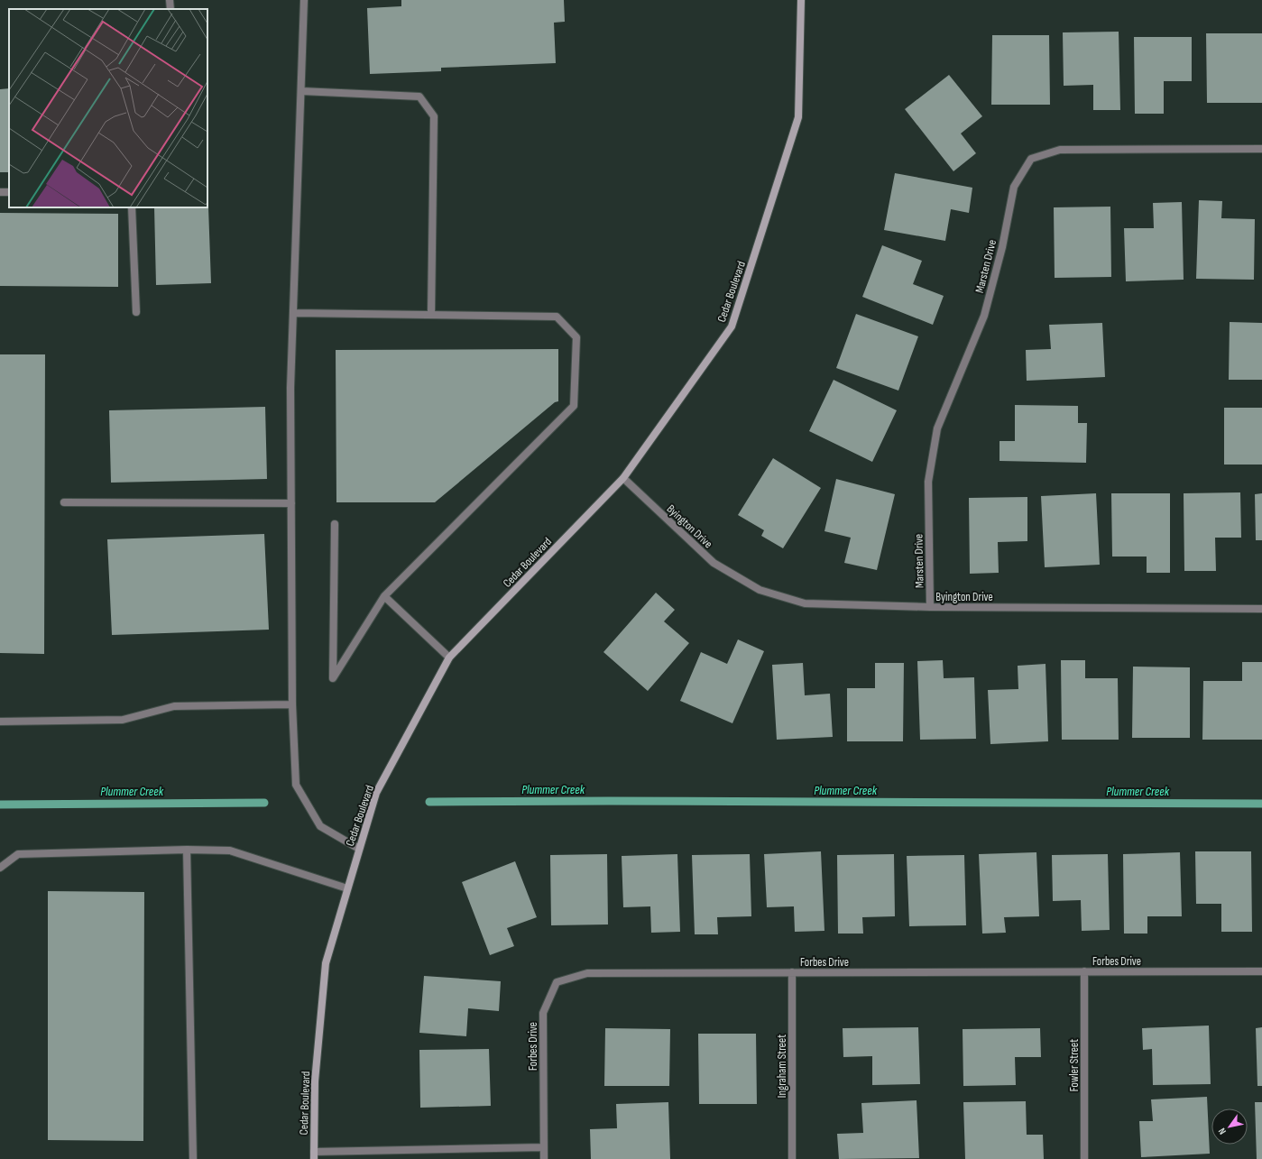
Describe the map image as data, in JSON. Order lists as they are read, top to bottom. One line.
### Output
{"streets":{"main road":["Cedar Boulevard"],"street":["Marsten Drive","Byington Drive","Forbes Drive","Fowler Street","Ingraham Street"]},"crossings":[["Marsten Drive","Byington Drive"],["Cedar Boulevard","Byington Drive"],["Forbes Drive","Fowler Street"],["Forbes Drive","Ingraham Street"]],"water":["Plummer Creek"],"north":"bottom left"}
